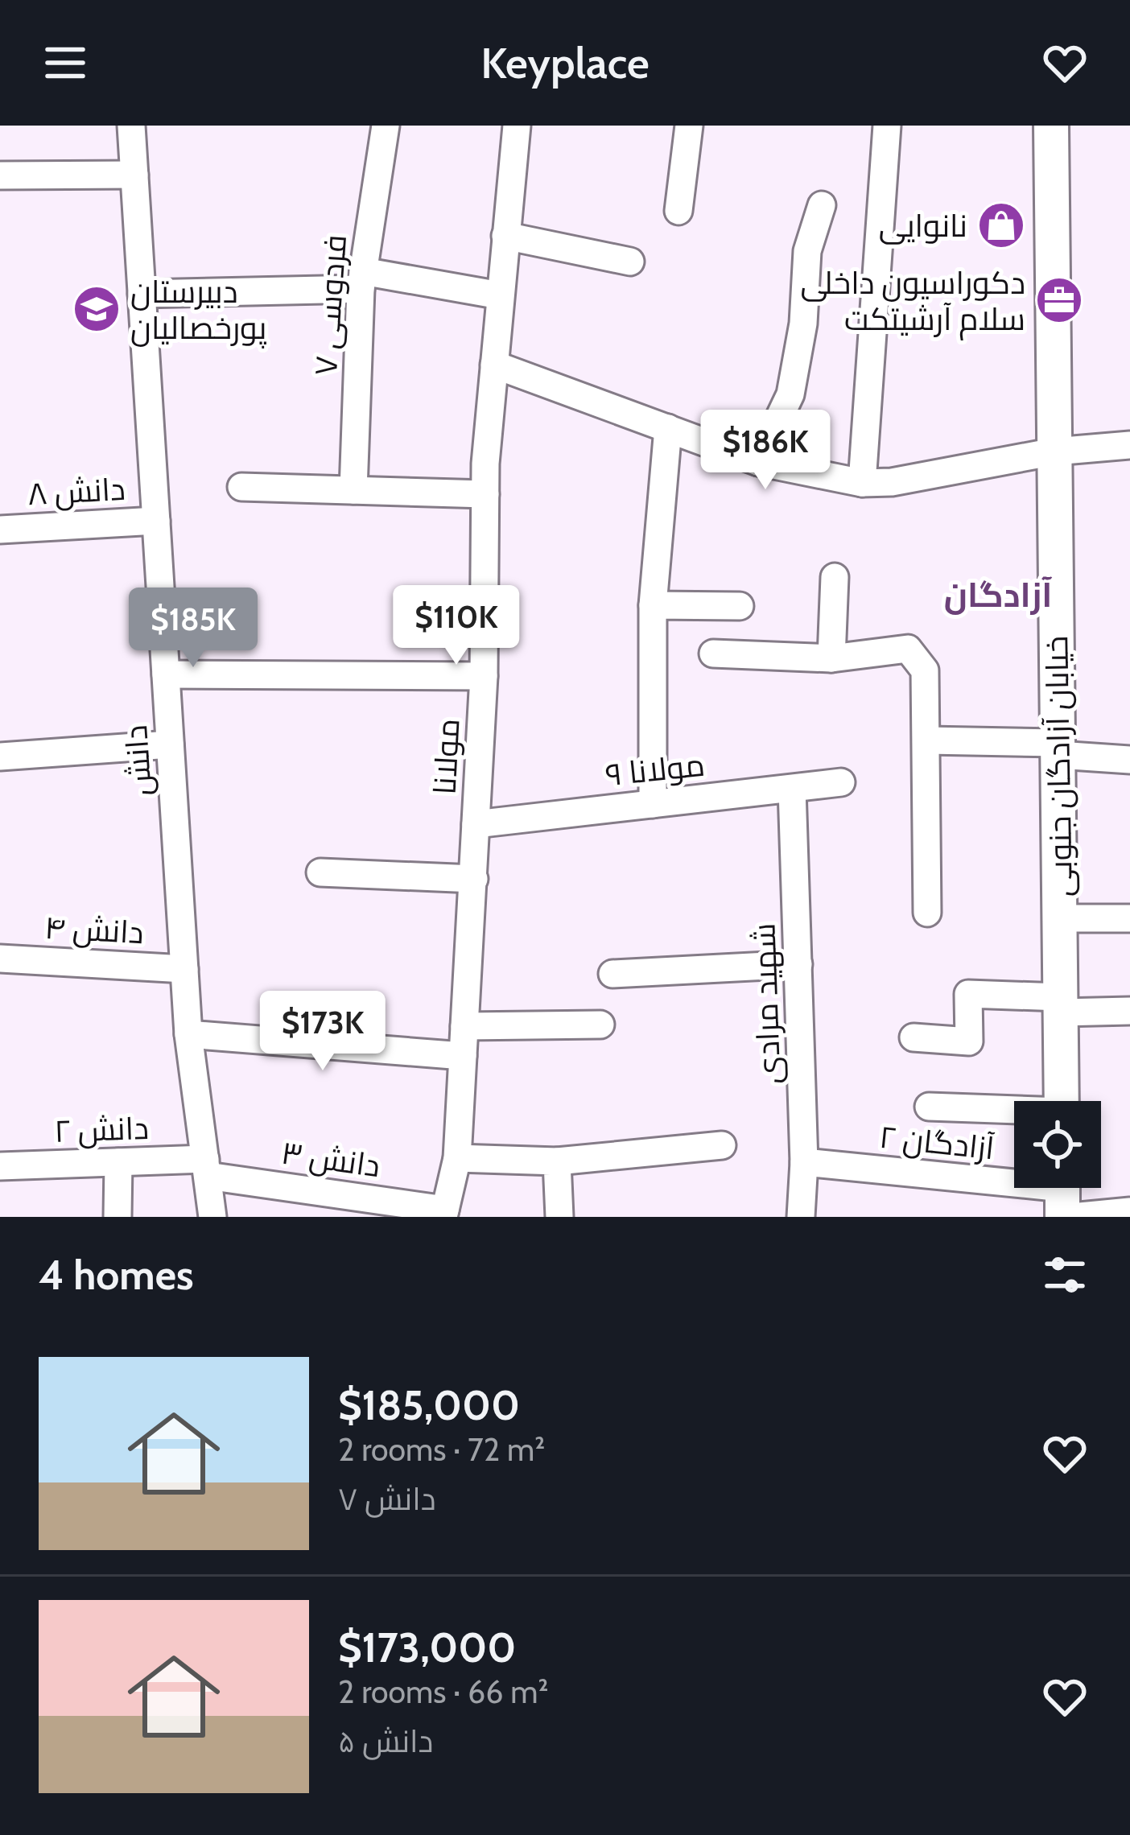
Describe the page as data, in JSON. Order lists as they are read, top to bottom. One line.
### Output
{"streets":{"main road":["خیابان آزادگان جنوبی"],"street":["فردوسی ۷","دانش ۸","مولانا","دانش","مولانا ۹","دانش ۴","شهید مرادی","دانش ۲","آزادگان ۲","دانش ۳"]},"crossings":[["دانش ۸","دانش"],["مولانا","مولانا ۹"],["مولانا","دانش ۳"],["دانش","دانش ۴"],["دانش","دانش ۲"],["دانش","دانش ۳"],["مولانا ۹","شهید مرادی"],["شهید مرادی","آزادگان ۲"],["دانش ۲","دانش ۳"]],"districts":["آزادگان"],"places":{"shop":["نانوایی"],"office":["دکوراسیون داخلى سلام آرشیتکت"],"school or university":["دبیرستان پورخصالیان"]},"page":{"header":"Keyplace","price":["$186K","$110K","$185K","$173K"],"heading":"4 homes","list":[{"name":"$185,000","note":"2 rooms · 72 m² · دانش ۷"},{"name":"$173,000","note":"2 rooms · 66 m² · دانش ۵"}]}}
